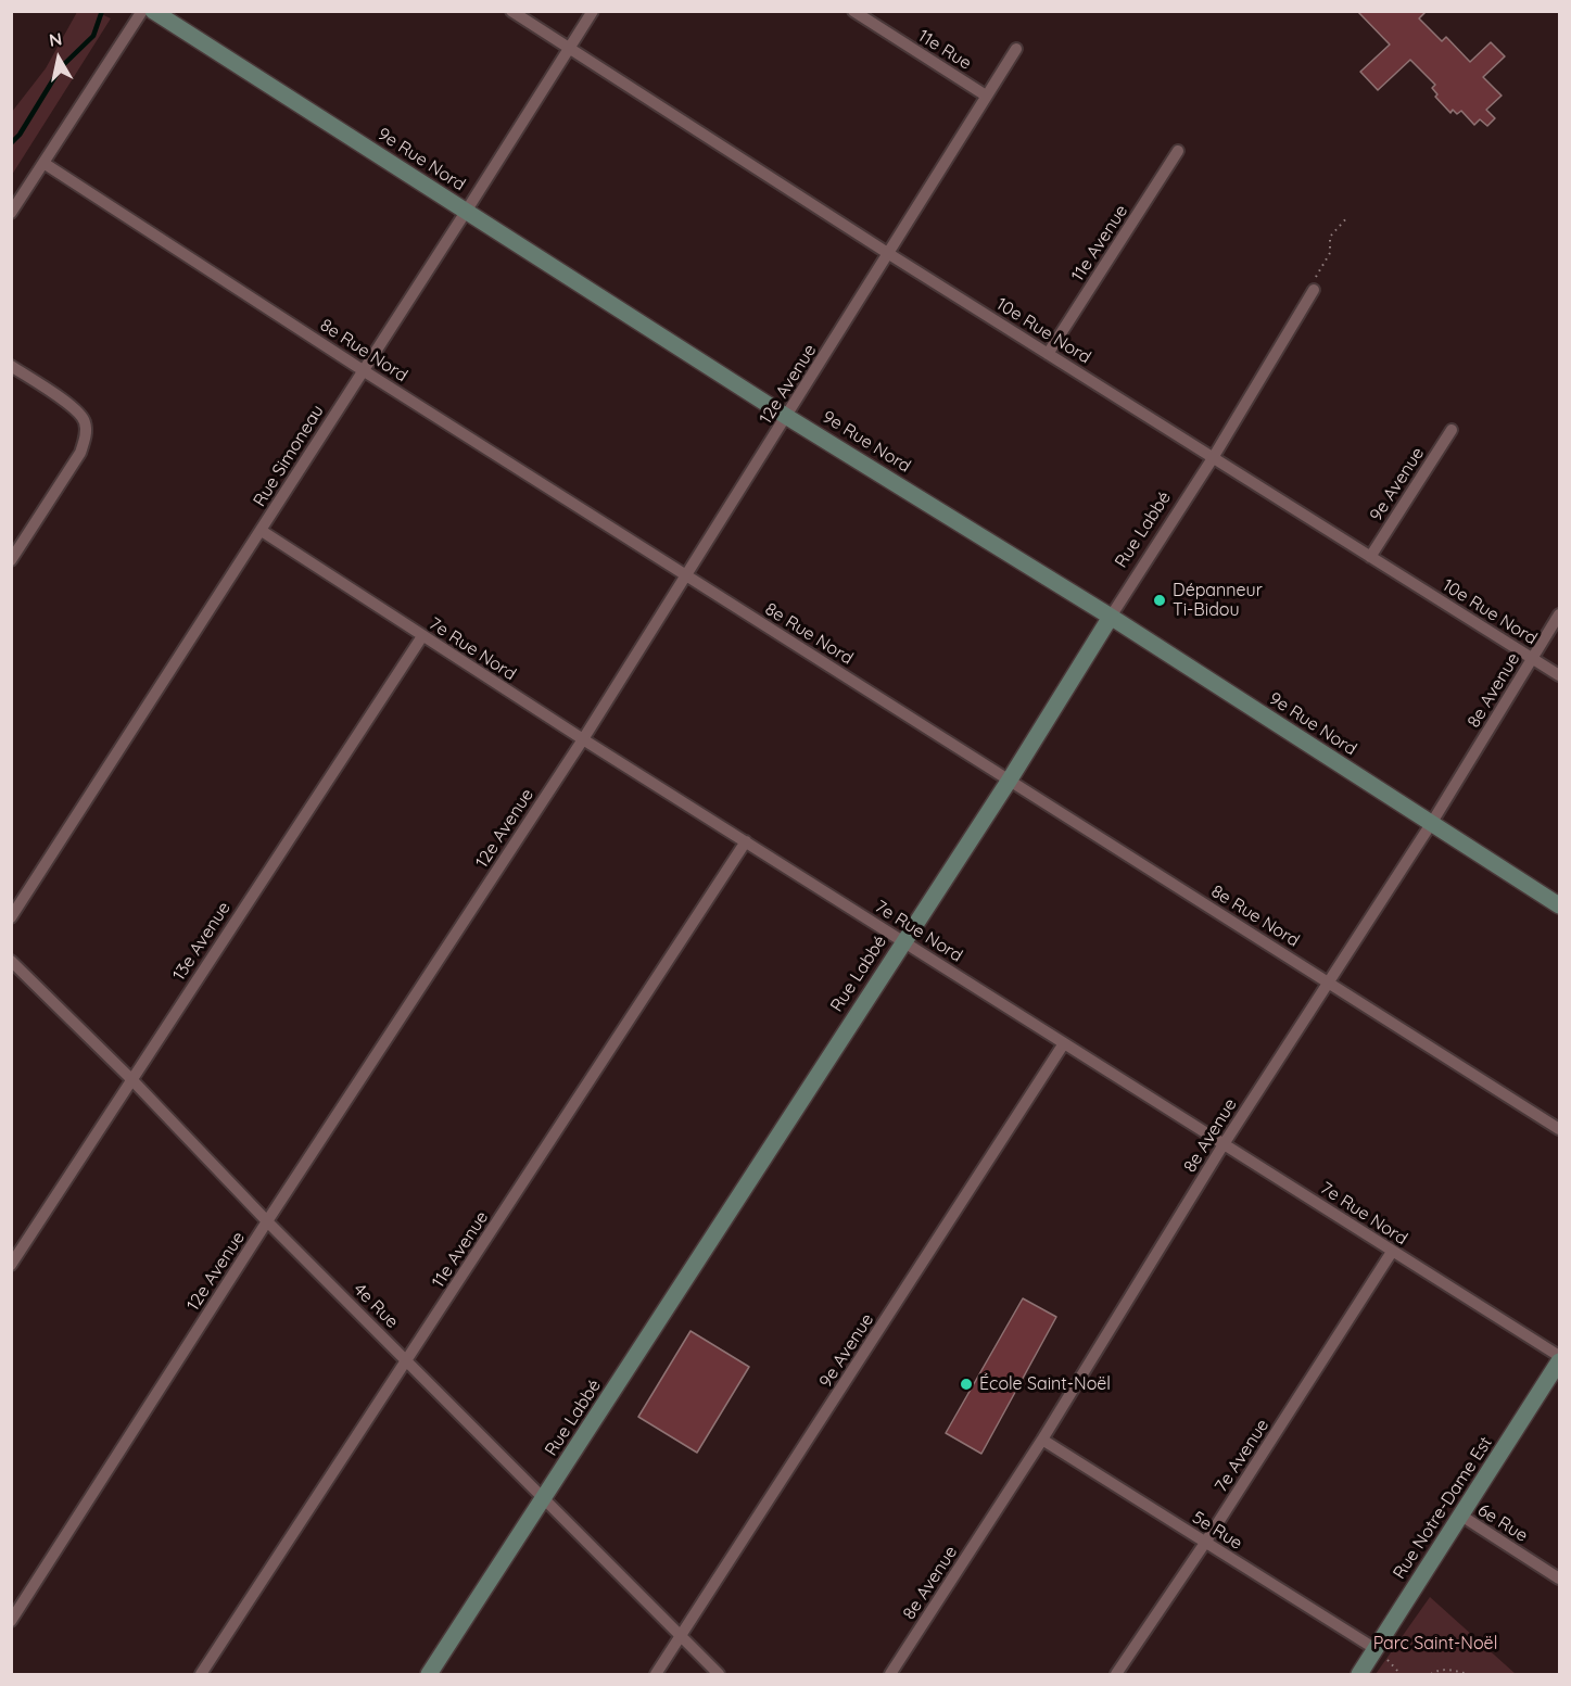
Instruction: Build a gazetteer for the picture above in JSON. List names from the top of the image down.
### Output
{
  "streets": {
    "street": [
      "11e Rue",
      "9e Rue Nord",
      "11e Avenue",
      "10e Rue Nord",
      "8e Rue Nord",
      "12e Avenue",
      "Rue Simoneau",
      "9e Avenue",
      "Rue Labbé",
      "7e Rue Nord",
      "8e Avenue",
      "13e Avenue",
      "4e Rue",
      "7e Avenue",
      "Rue Notre-Dame Est",
      "6e Rue",
      "5e Rue"
    ]
  },
  "crossings": [
    ["11e Rue", "12e Avenue"],
    ["9e Rue Nord", "12e Avenue"],
    ["9e Rue Nord", "Rue Simoneau"],
    ["9e Rue Nord", "Rue Labbé"],
    ["9e Rue Nord", "8e Avenue"],
    ["11e Avenue", "10e Rue Nord"],
    ["11e Avenue", "7e Rue Nord"],
    ["11e Avenue", "4e Rue"],
    ["10e Rue Nord", "12e Avenue"],
    ["10e Rue Nord", "Rue Simoneau"],
    ["10e Rue Nord", "9e Avenue"],
    ["10e Rue Nord", "Rue Labbé"],
    ["10e Rue Nord", "8e Avenue"],
    ["8e Rue Nord", "12e Avenue"],
    ["8e Rue Nord", "Rue Simoneau"],
    ["8e Rue Nord", "Rue Labbé"],
    ["8e Rue Nord", "8e Avenue"],
    ["12e Avenue", "7e Rue Nord"],
    ["12e Avenue", "4e Rue"],
    ["Rue Simoneau", "7e Rue Nord"],
    ["9e Avenue", "7e Rue Nord"],
    ["9e Avenue", "4e Rue"],
    ["Rue Labbé", "7e Rue Nord"],
    ["Rue Labbé", "4e Rue"],
    ["7e Rue Nord", "8e Avenue"],
    ["7e Rue Nord", "13e Avenue"],
    ["7e Rue Nord", "7e Avenue"],
    ["8e Avenue", "5e Rue"],
    ["13e Avenue", "4e Rue"],
    ["7e Avenue", "5e Rue"],
    ["Rue Notre-Dame Est", "6e Rue"],
    ["Rue Notre-Dame Est", "5e Rue"]
  ],
  "parks": ["Parc Saint-Noël"],
  "places": ["Dépanneur Ti-Bidou", "École Saint-Noël"],
  "north": "top"
}
